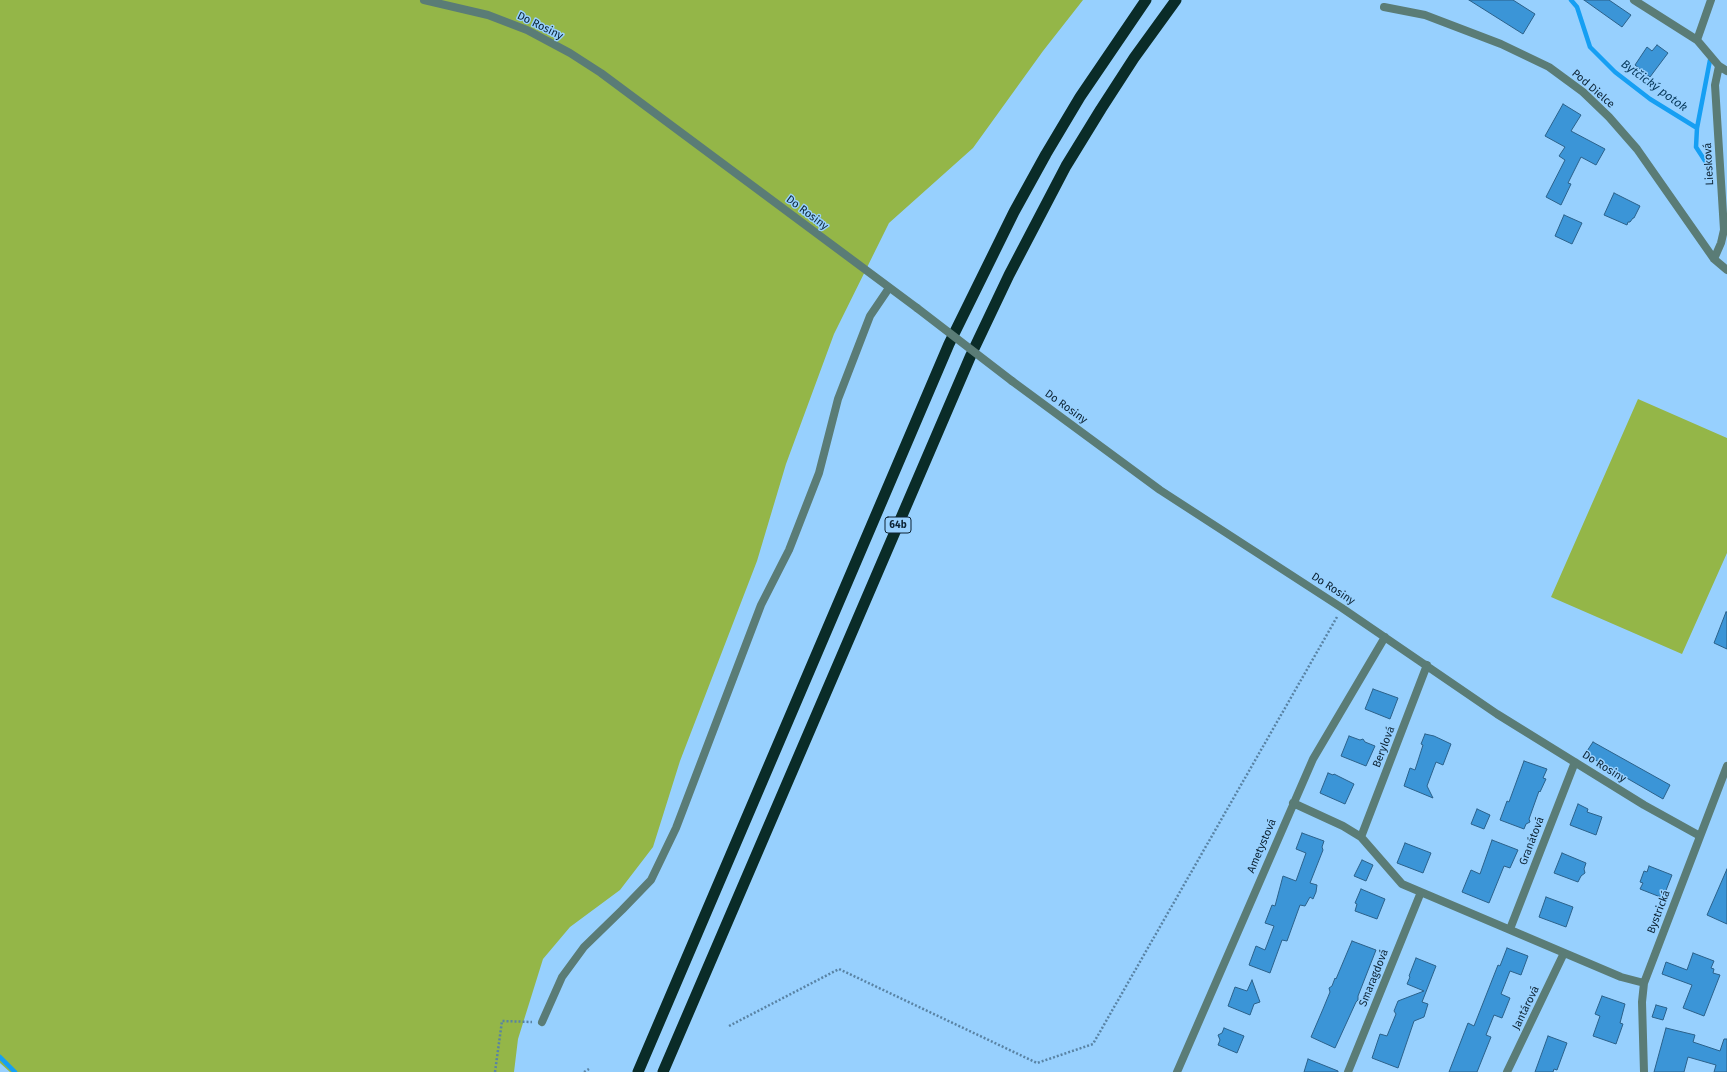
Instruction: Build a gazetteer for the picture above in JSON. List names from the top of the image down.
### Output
{
  "streets": {
    "highway": ["64b"],
    "street": [
      "Do Rosiny",
      "Pod Dielce",
      "Liesková",
      "Berylová",
      "Granátová",
      "Ametystová",
      "Bystrická",
      "Smaragdová",
      "Jantárová"
    ]
  },
  "crossings": [
    ["Do Rosiny", "Berylová"],
    ["Do Rosiny", "Granátová"],
    ["Do Rosiny", "Ametystová"],
    ["Do Rosiny", "Bystrická"],
    ["Pod Dielce", "Liesková"]
  ],
  "water": ["Bytčický potok"]
}
